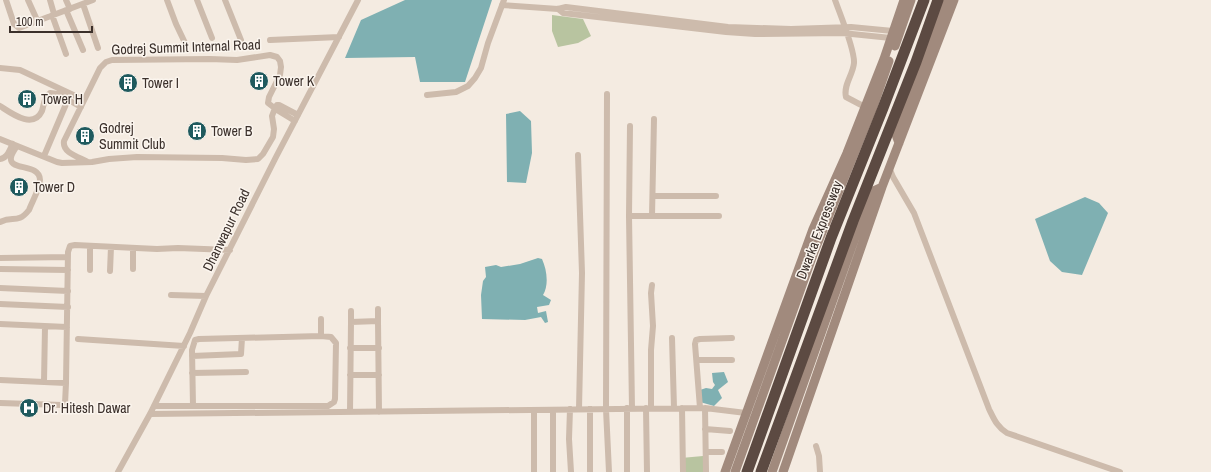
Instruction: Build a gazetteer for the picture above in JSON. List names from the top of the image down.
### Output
{
  "streets": {
    "highway": ["Dwarka Expressway"],
    "street": ["Godrej Summit Internal Road", "Dhanwapur Road"]
  },
  "places": {
    "building": [
      "Tower K",
      "Tower I",
      "Tower H",
      "Tower B",
      "Godrej Summit Club",
      "Tower D"
    ],
    "hospital": ["Dr. Hitesh Dawar"]
  },
  "scale_bar": "100 m"
}
